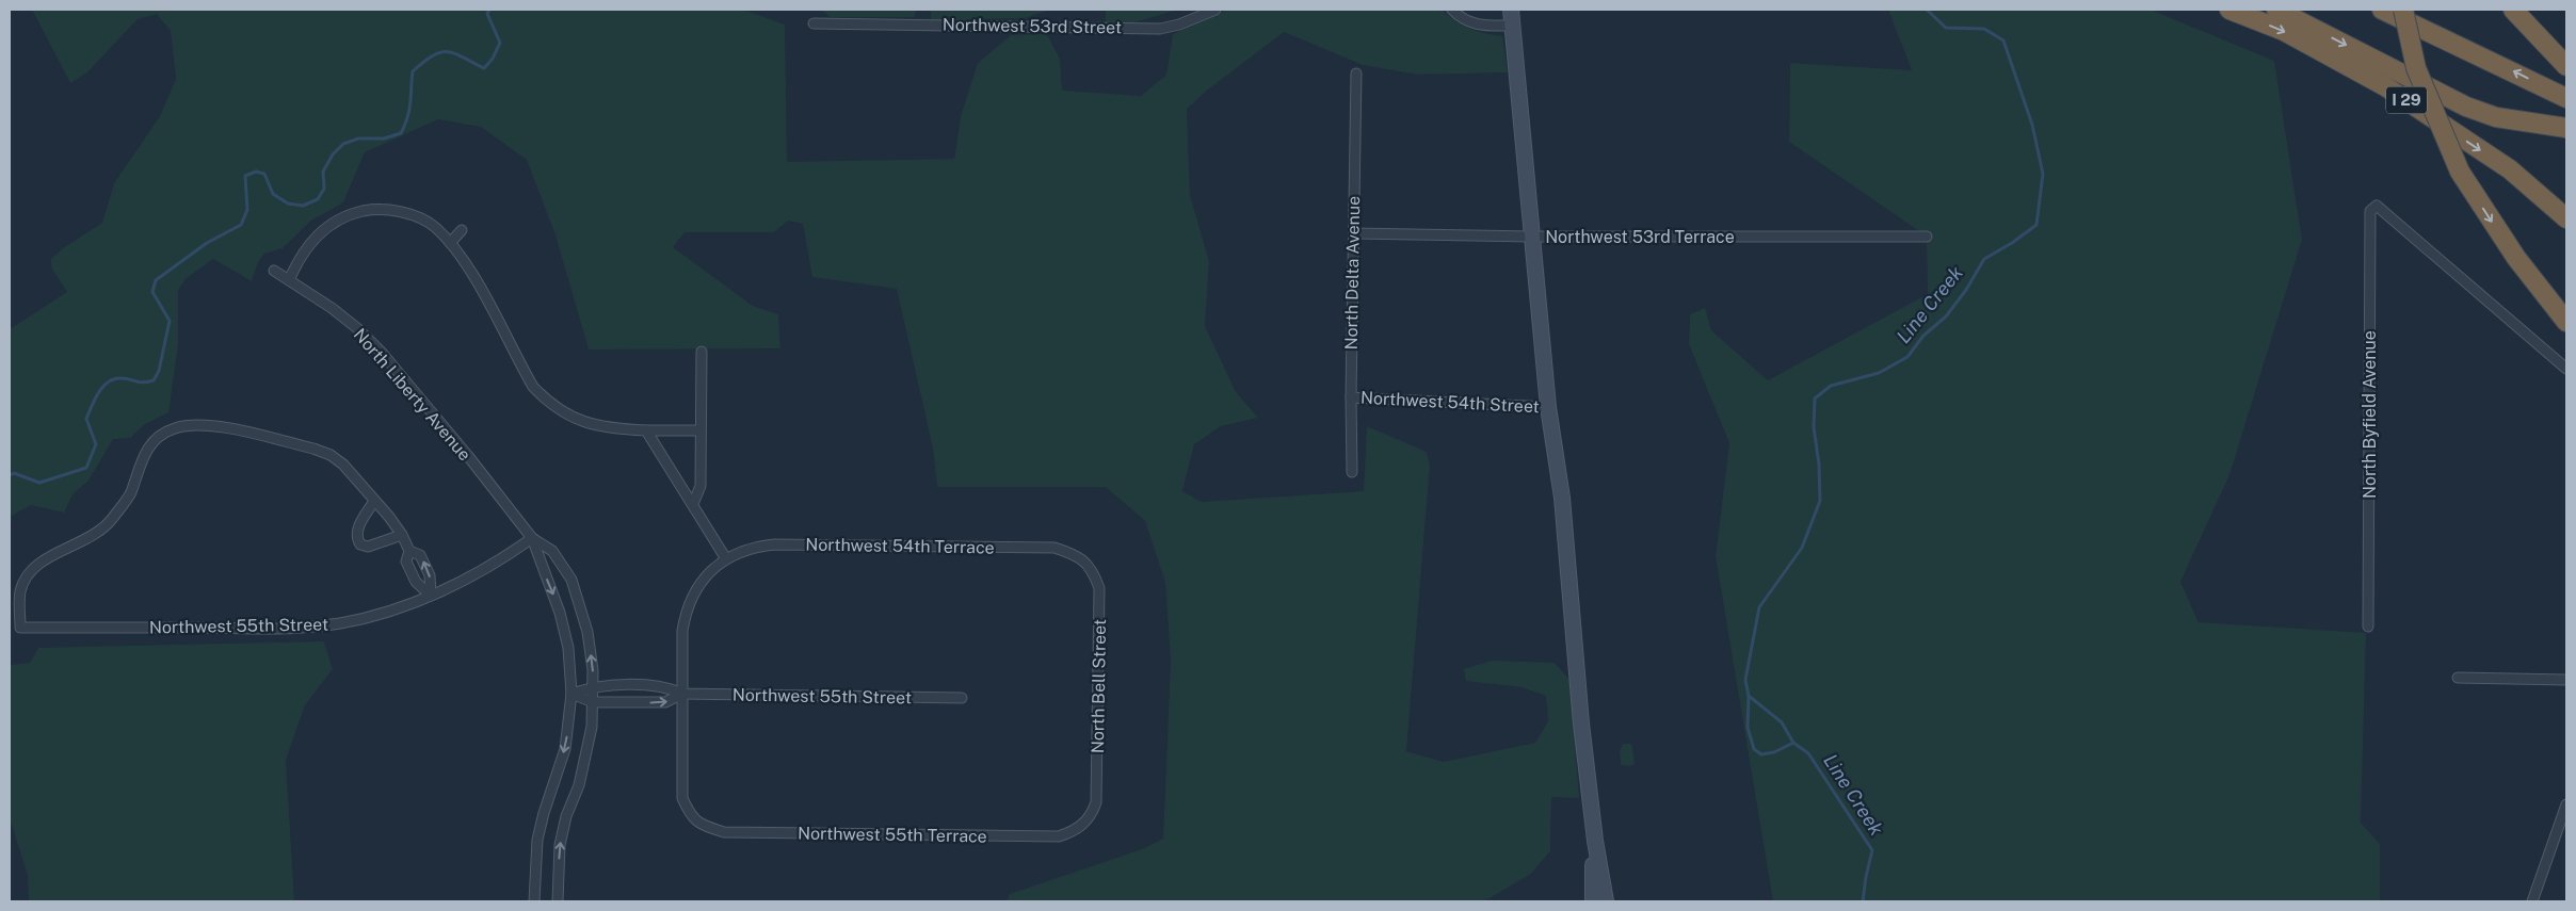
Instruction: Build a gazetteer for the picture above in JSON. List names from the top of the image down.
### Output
{
  "streets": {
    "highway": ["I 29"],
    "street": [
      "Northwest 53rd Street",
      "Northwest 53rd Terrace",
      "North Delta Avenue",
      "North Liberty Avenue",
      "Northwest 54th Street",
      "North Byfield Avenue",
      "Northwest 54th Terrace",
      "Northwest 55th Street",
      "North Bell Street",
      "Northwest 55th Terrace"
    ]
  },
  "crossings": [
    ["Northwest 53rd Terrace", "North Delta Avenue"],
    ["North Delta Avenue", "Northwest 54th Street"],
    ["North Liberty Avenue", "Northwest 55th Street"],
    ["Northwest 54th Terrace", "North Bell Street"],
    ["Northwest 55th Street", "Northwest 55th Terrace"],
    ["North Bell Street", "Northwest 55th Terrace"]
  ],
  "water": ["Line Creek"]
}
